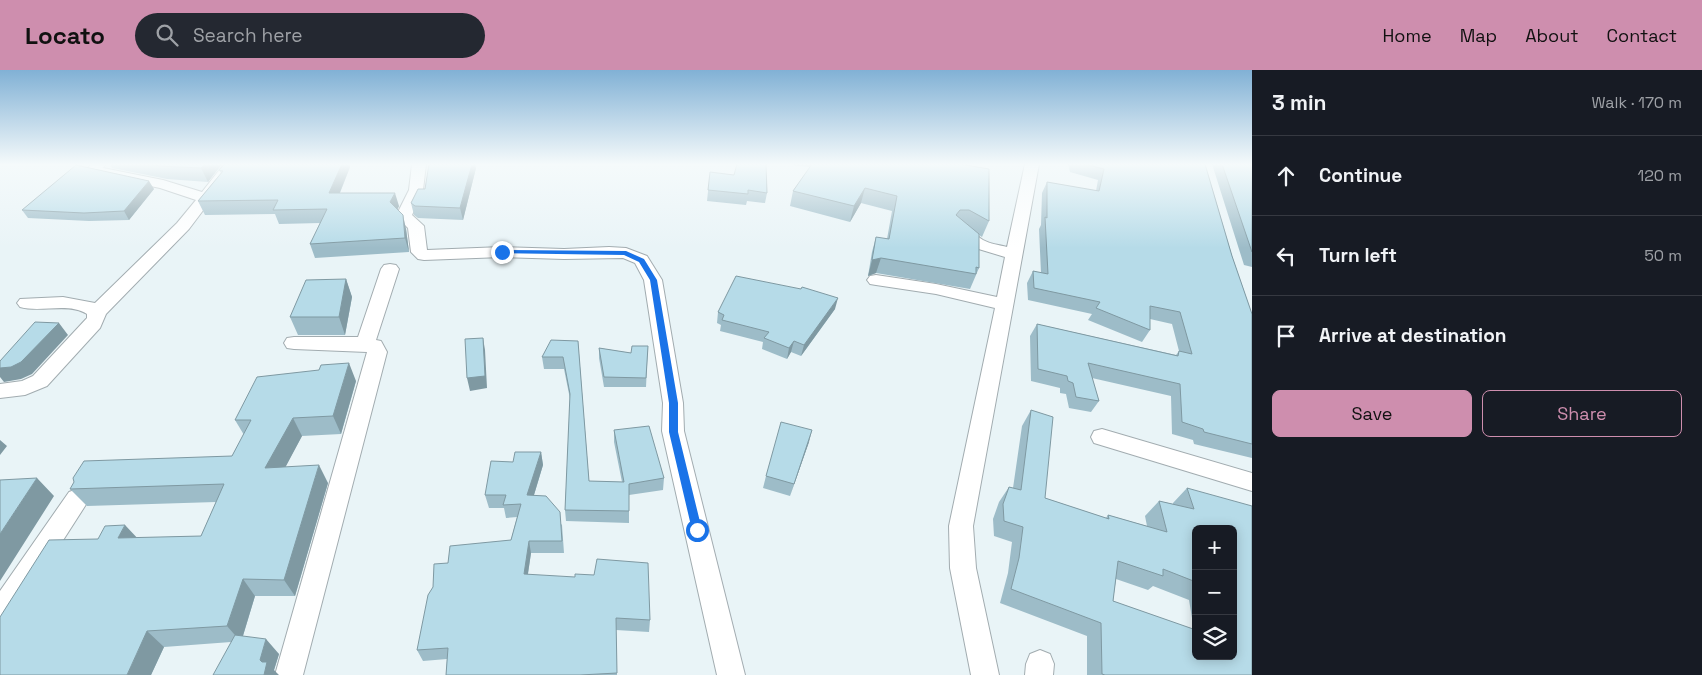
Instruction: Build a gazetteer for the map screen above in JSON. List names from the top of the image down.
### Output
{
  "page": {
    "header": "Locato",
    "search": "Search here",
    "nav": [
      "Home",
      "Map",
      "About",
      "Contact"
    ],
    "heading": ["3 min", "Walk · 170 m"],
    "list": [
      ["Continue", "120 m"],
      ["Turn left", "50 m"],
      "Arrive at destination"
    ],
    "buttons": ["Save", "Share"],
    "map_buttons": ["+", "−"]
  }
}
